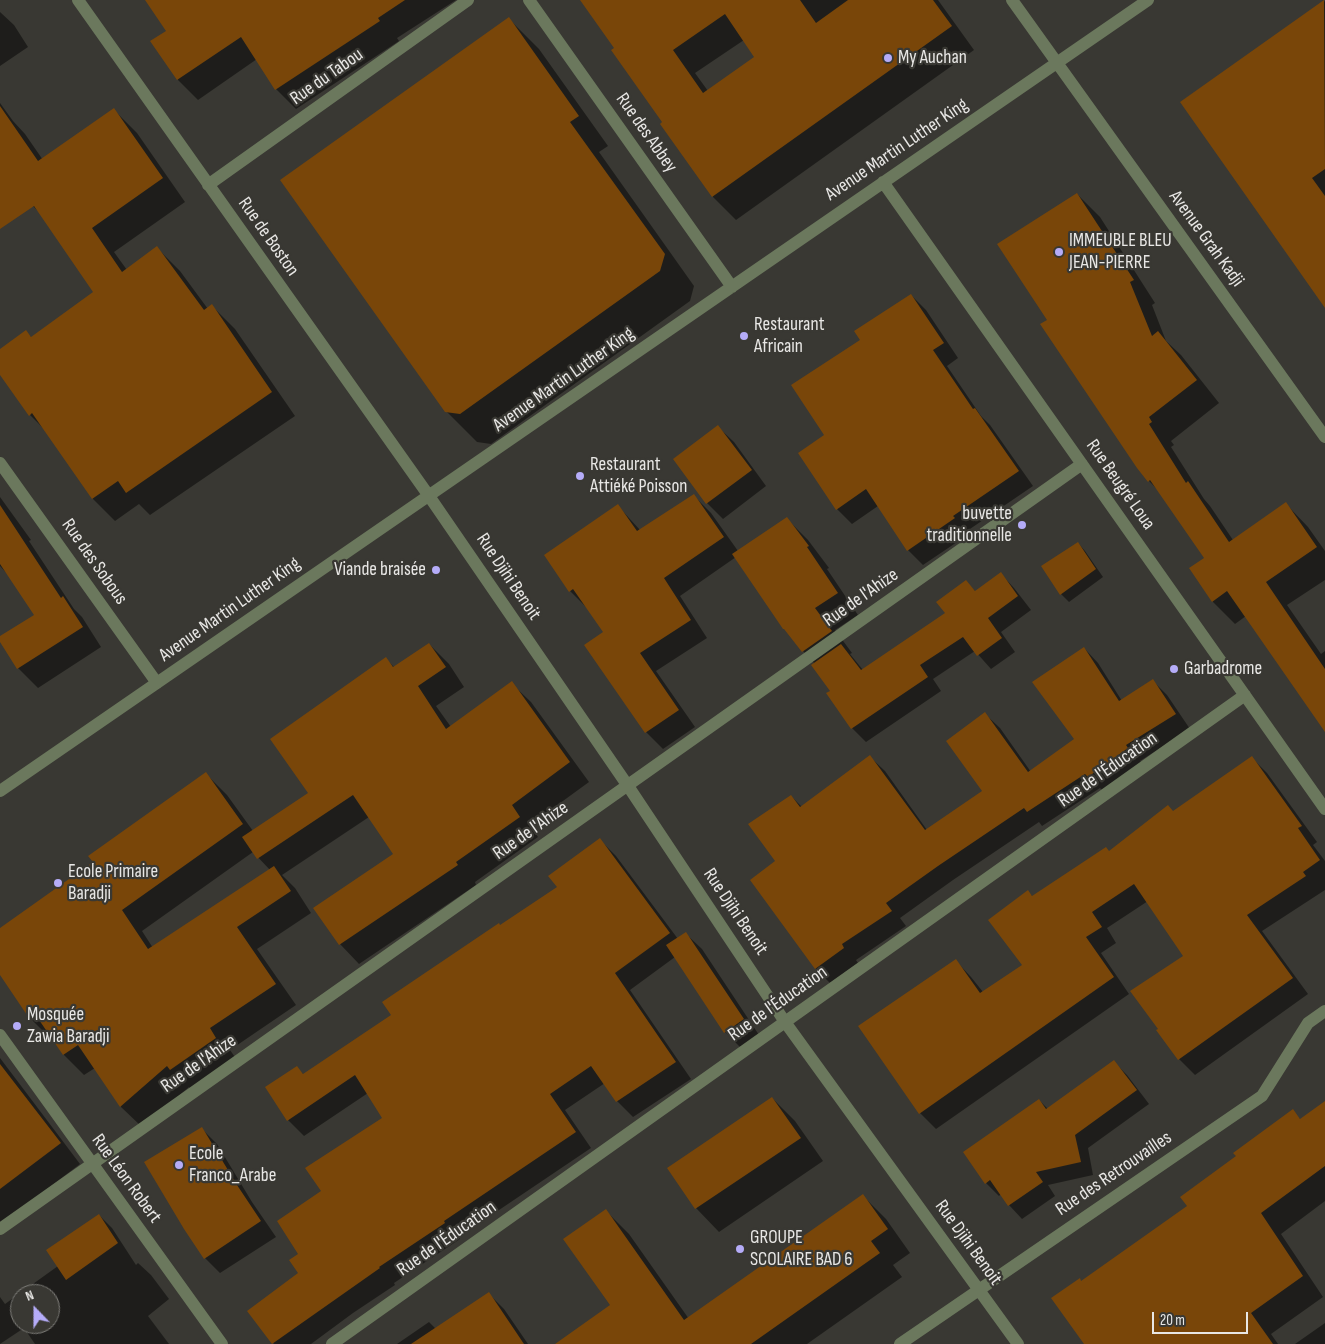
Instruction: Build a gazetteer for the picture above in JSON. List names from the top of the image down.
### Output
{
  "streets": {
    "street": [
      "Rue du Tabou",
      "Rue des Abbey",
      "Avenue Martin Luther King",
      "Rue de Boston",
      "Avenue Grah Kadji",
      "Rue Beugré Loua",
      "Rue des Sobous",
      "Rue Djihi Benoit",
      "Rue de l'Ahize",
      "Rue de l'Éducation",
      "Rue des Retrouvailles",
      "Rue Léon Robert"
    ]
  },
  "crossings": [
    ["Rue du Tabou", "Rue de Boston"],
    ["Rue des Abbey", "Avenue Martin Luther King"],
    ["Avenue Martin Luther King", "Rue de Boston"],
    ["Avenue Martin Luther King", "Avenue Grah Kadji"],
    ["Avenue Martin Luther King", "Rue Beugré Loua"],
    ["Avenue Martin Luther King", "Rue des Sobous"],
    ["Avenue Martin Luther King", "Rue Djihi Benoit"],
    ["Rue de Boston", "Rue Djihi Benoit"],
    ["Rue Beugré Loua", "Rue de l'Ahize"],
    ["Rue Beugré Loua", "Rue de l'Éducation"],
    ["Rue Djihi Benoit", "Rue de l'Ahize"],
    ["Rue Djihi Benoit", "Rue de l'Éducation"],
    ["Rue Djihi Benoit", "Rue des Retrouvailles"],
    ["Rue de l'Ahize", "Rue Léon Robert"]
  ],
  "places": [
    "My Auchan",
    "IMMEUBLE BLEU JEAN-PIERRE",
    "Restaurant Africain",
    "Restaurant Attiéké Poisson",
    "buvette traditionnelle",
    "Viande braisée",
    "Garbadrome",
    "Ecole Primaire Baradji",
    "Mosquée Zawia Baradji",
    "Ecole Franco_Arabe",
    "GROUPE SCOLAIRE BAD 6"
  ],
  "scale_bar": "20 m",
  "north": "top"
}
